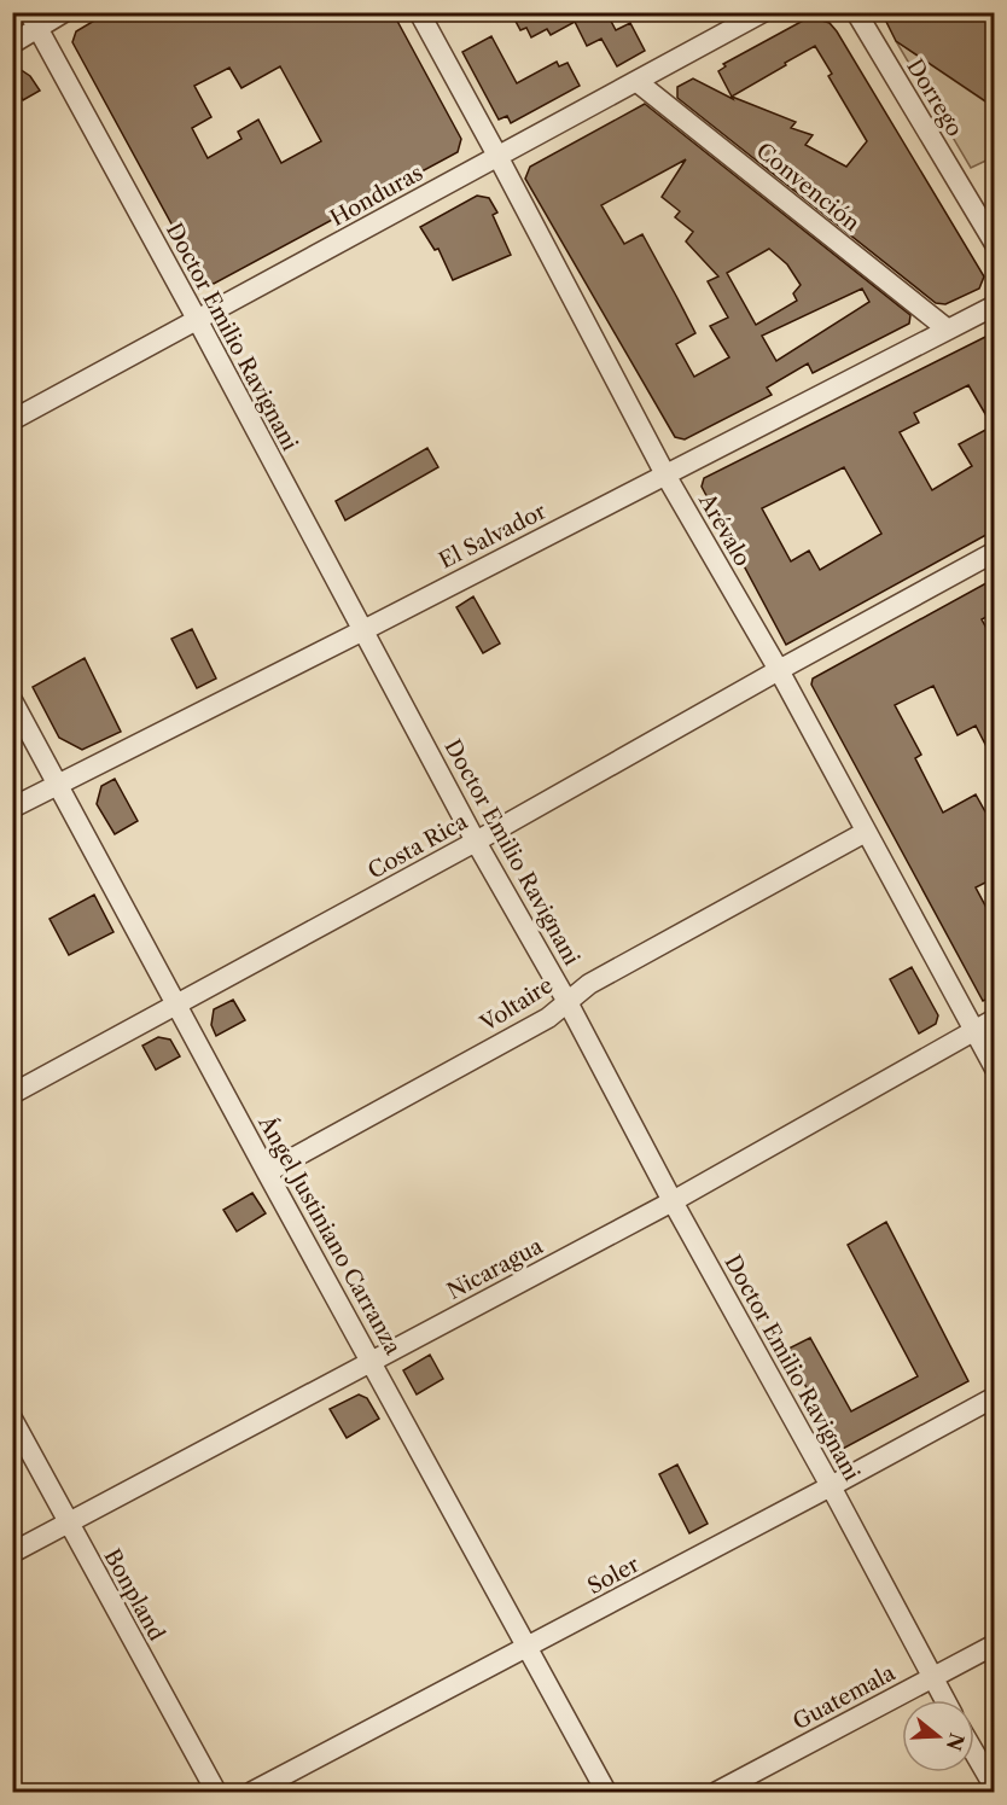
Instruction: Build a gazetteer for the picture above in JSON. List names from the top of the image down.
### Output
{
  "streets": {
    "street": [
      "Dorrego",
      "Convención",
      "Honduras",
      "Doctor Emilio Ravignani",
      "Arévalo",
      "El Salvador",
      "Costa Rica",
      "Voltaire",
      "Ángel Justiniano Carranza",
      "Nicaragua",
      "Soler",
      "Bonpland",
      "Guatemala"
    ]
  },
  "crossings": [
    ["Convención", "Honduras"],
    ["Convención", "El Salvador"],
    ["Honduras", "Doctor Emilio Ravignani"],
    ["Honduras", "Arévalo"],
    ["Doctor Emilio Ravignani", "El Salvador"],
    ["Doctor Emilio Ravignani", "Costa Rica"],
    ["Doctor Emilio Ravignani", "Voltaire"],
    ["Doctor Emilio Ravignani", "Nicaragua"],
    ["Doctor Emilio Ravignani", "Soler"],
    ["Doctor Emilio Ravignani", "Guatemala"],
    ["Arévalo", "El Salvador"],
    ["Arévalo", "Costa Rica"],
    ["Arévalo", "Voltaire"],
    ["Arévalo", "Nicaragua"],
    ["El Salvador", "Ángel Justiniano Carranza"],
    ["Costa Rica", "Ángel Justiniano Carranza"],
    ["Voltaire", "Ángel Justiniano Carranza"],
    ["Ángel Justiniano Carranza", "Nicaragua"],
    ["Ángel Justiniano Carranza", "Soler"],
    ["Nicaragua", "Bonpland"]
  ],
  "north": "right"
}
